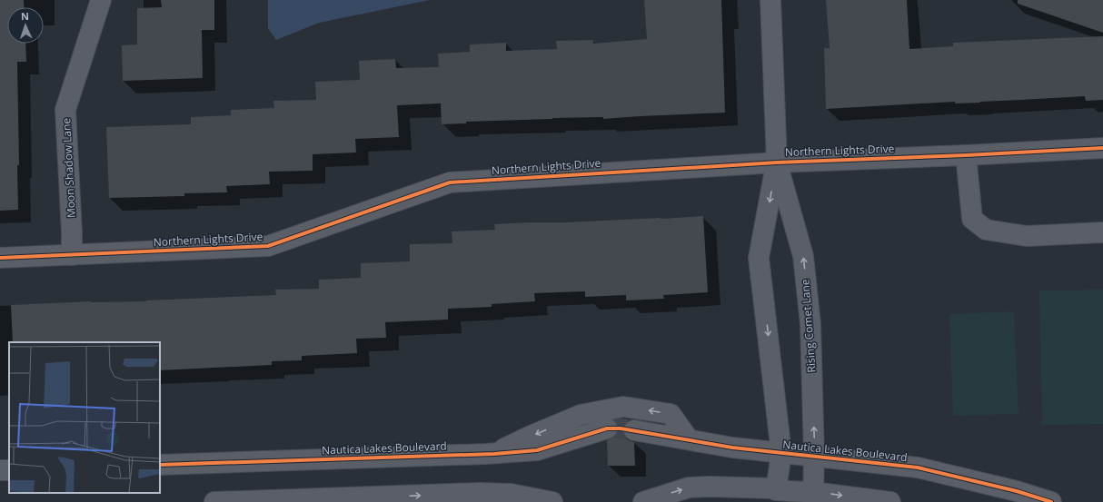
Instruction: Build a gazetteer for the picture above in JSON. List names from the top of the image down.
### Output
{
  "streets": {
    "street": [
      "Northern Lights Drive",
      "Moon Shadow Lane",
      "Rising Comet Lane",
      "Nautica Lakes Boulevard"
    ]
  },
  "crossings": [
    ["Northern Lights Drive", "Moon Shadow Lane"],
    ["Northern Lights Drive", "Rising Comet Lane"],
    ["Rising Comet Lane", "Nautica Lakes Boulevard"]
  ],
  "north": "top"
}
